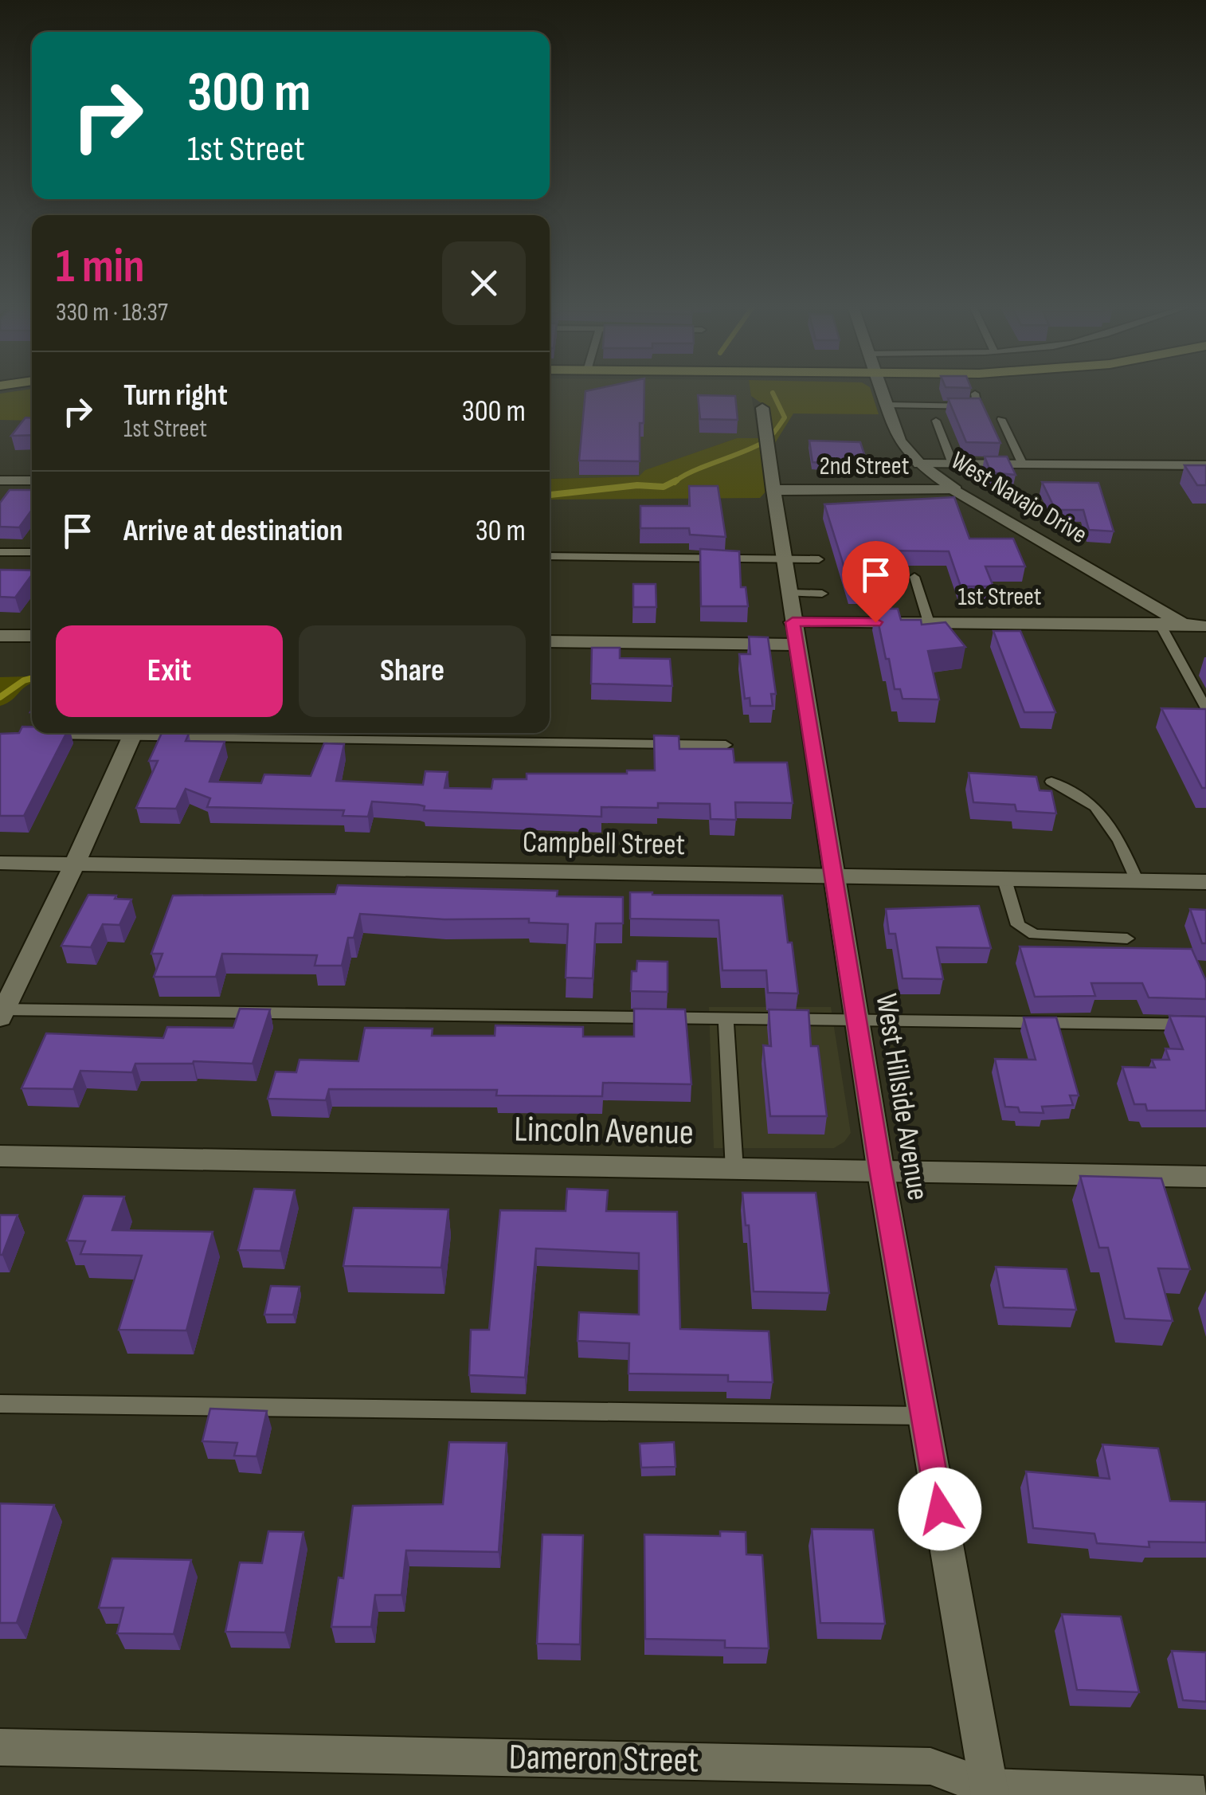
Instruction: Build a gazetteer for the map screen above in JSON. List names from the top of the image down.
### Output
{
  "streets": {
    "street": [
      "2nd Street",
      "West Navajo Drive",
      "1st Street",
      "Campbell Street",
      "West Hillside Avenue",
      "Lincoln Avenue",
      "Dameron Street"
    ]
  },
  "crossings": [
    ["2nd Street", "West Navajo Drive"],
    ["2nd Street", "West Hillside Avenue"],
    ["West Navajo Drive", "1st Street"],
    ["1st Street", "West Hillside Avenue"],
    ["Campbell Street", "West Hillside Avenue"],
    ["West Hillside Avenue", "Lincoln Avenue"],
    ["West Hillside Avenue", "Dameron Street"]
  ],
  "page": {
    "turn": ["300 m", "1st Street"],
    "heading": ["1 min", "330 m · 18:37"],
    "list": [
      {
        "name": "Turn right",
        "note": "1st Street",
        "value": "300 m"
      },
      {
        "name": "Arrive at destination",
        "value": "30 m"
      }
    ],
    "buttons": ["Exit", "Share"]
  }
}
